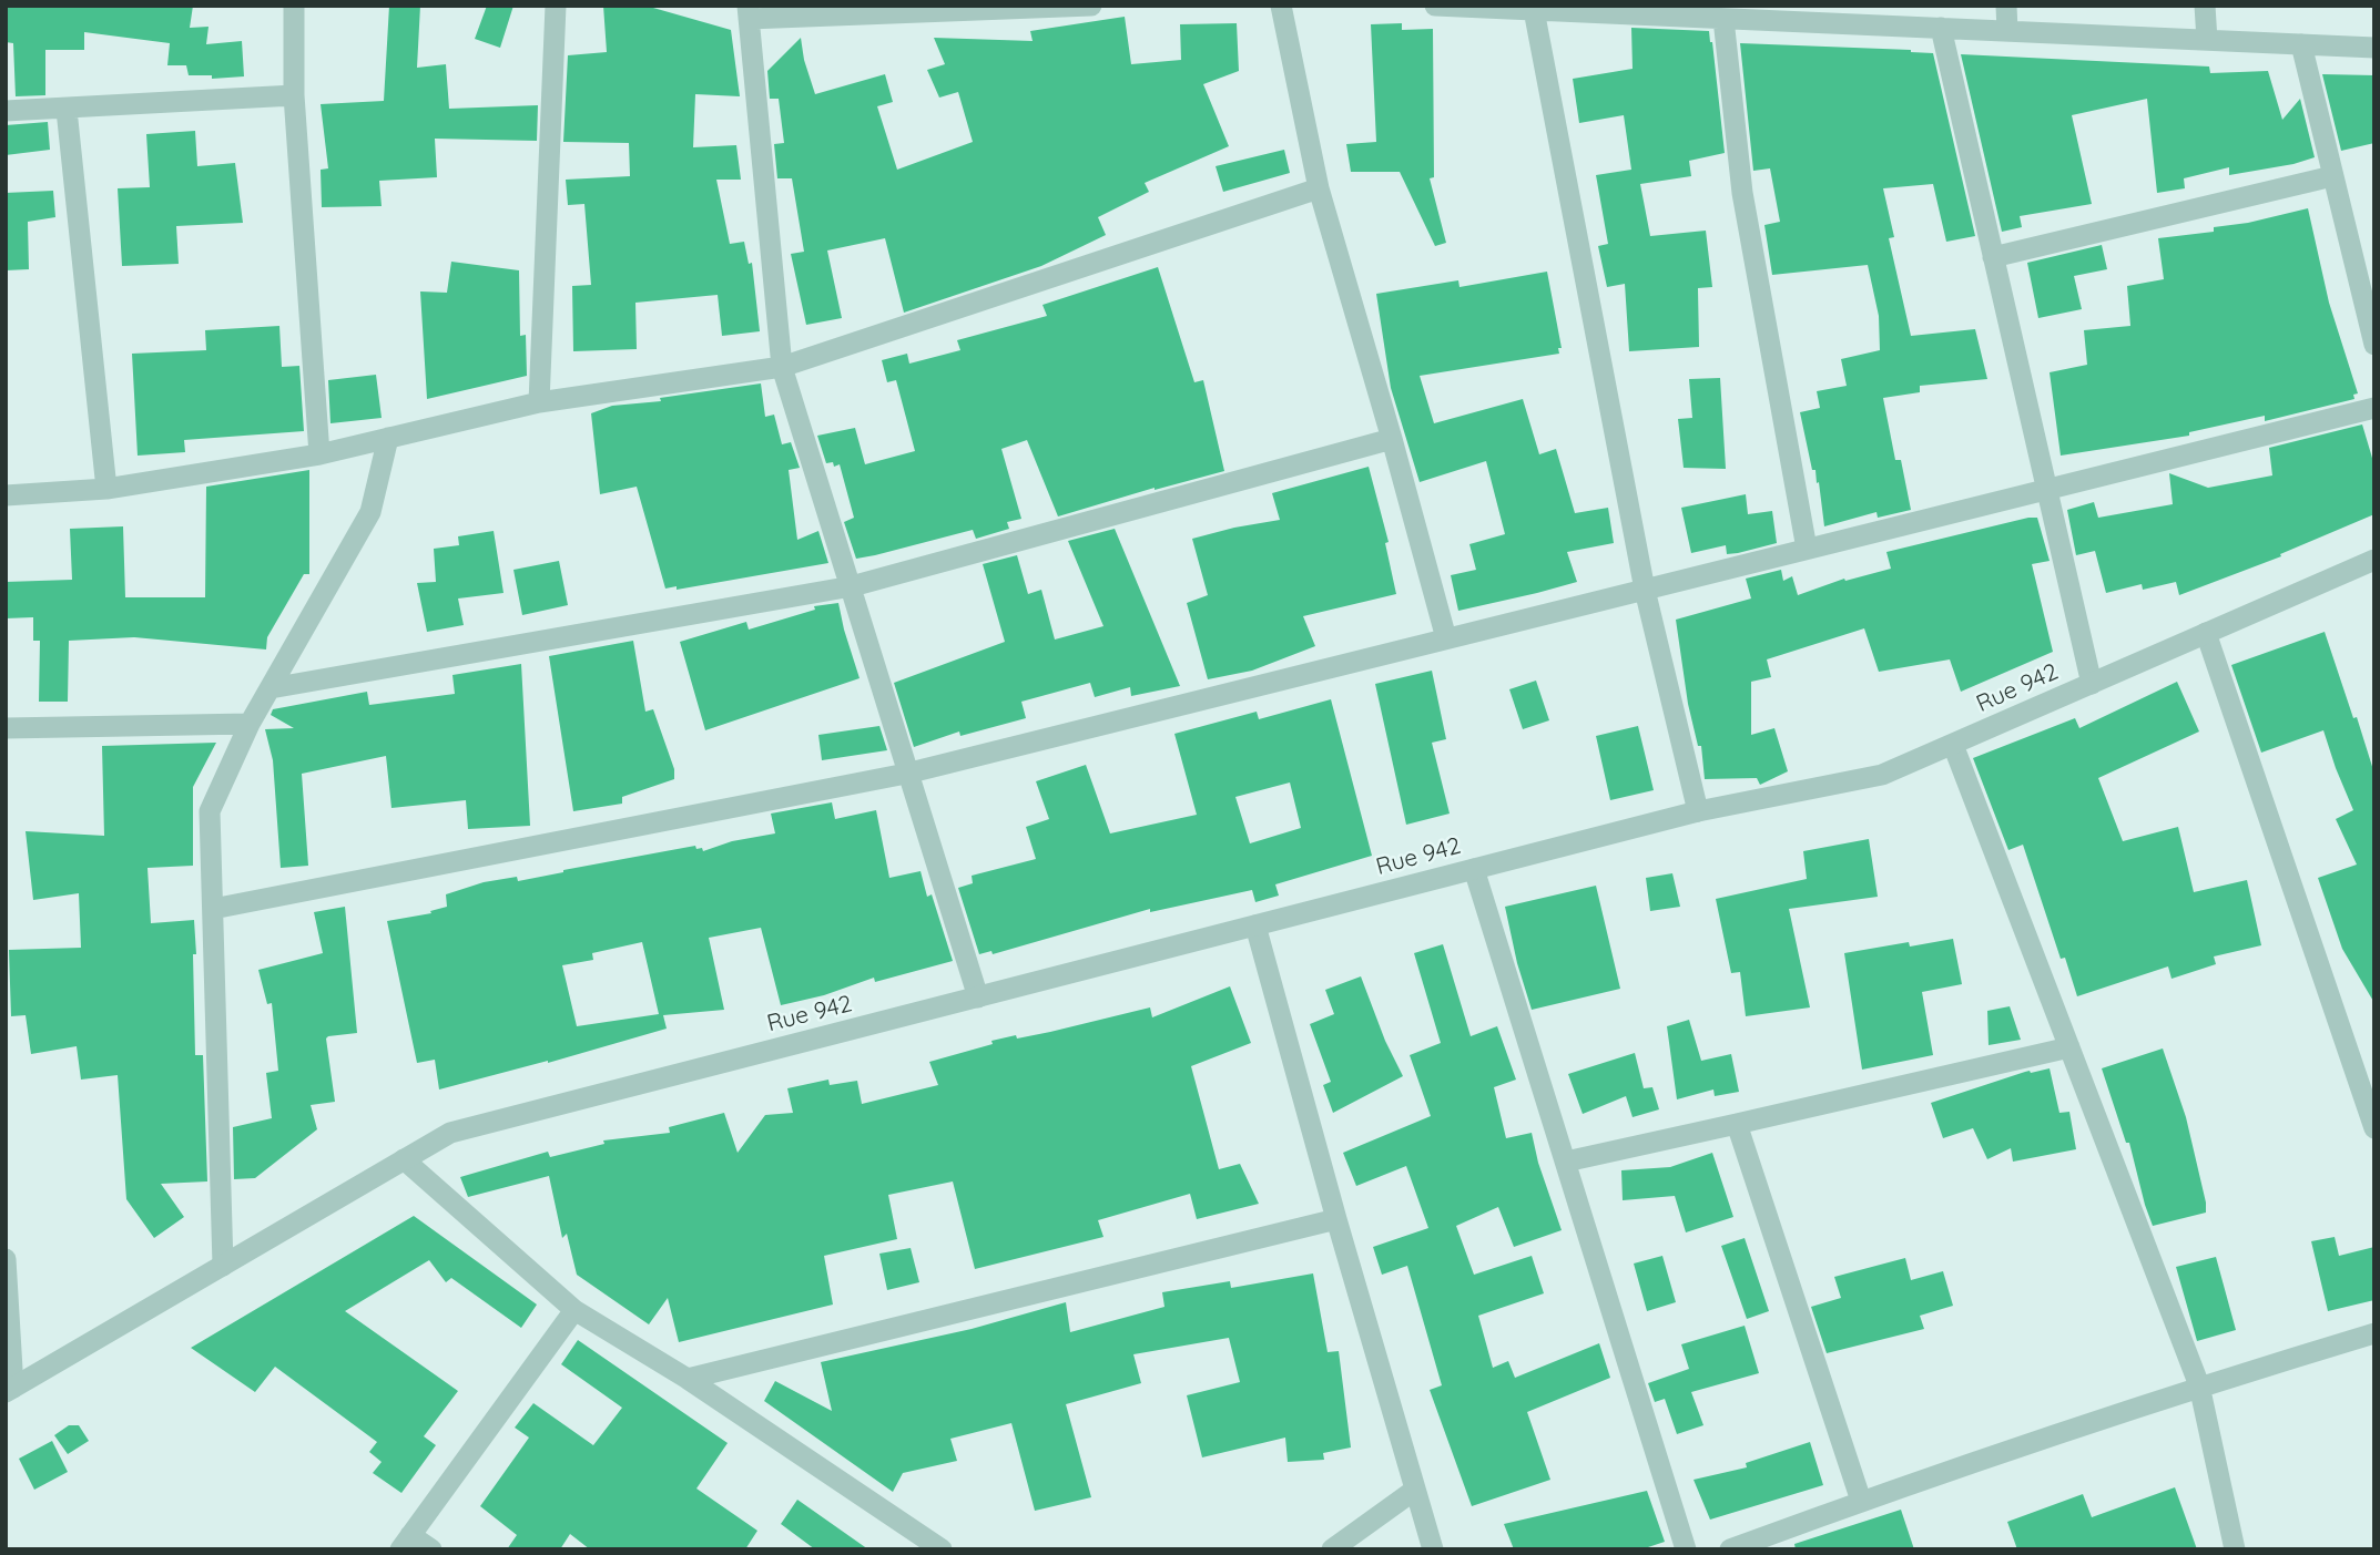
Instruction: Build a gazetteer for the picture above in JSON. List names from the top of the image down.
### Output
{
  "streets": {
    "street": ["Rue 942"]
  }
}
